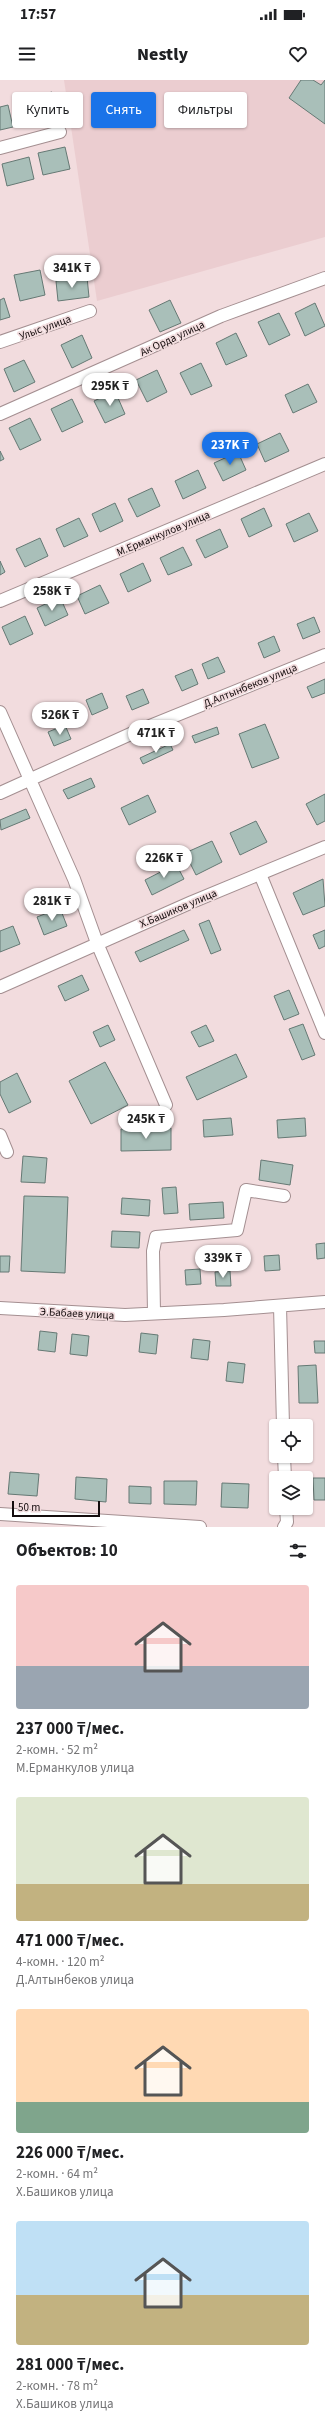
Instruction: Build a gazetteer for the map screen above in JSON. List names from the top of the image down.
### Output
{
  "streets": {
    "street": [
      "Улыс улица",
      "Ак Орда улица",
      "М.Ерманкулов улица",
      "Д.Алтынбеков улица",
      "Х.Башиков улица",
      "Э.Бабаев улица"
    ]
  },
  "scale_bar": "50 m",
  "page": {
    "status": "17:57",
    "header": "Nestly",
    "chip": ["Купить", "Снять", "Фильтры"],
    "price": [
      "341K ₸",
      "295K ₸",
      "237K ₸",
      "258K ₸",
      "526K ₸",
      "471K ₸",
      "226K ₸",
      "281K ₸",
      "245K ₸",
      "339K ₸"
    ],
    "scale": "50 m",
    "heading": "Объектов: 10",
    "list": [
      {
        "name": "237 000 ₸/мес.",
        "note": "2-комн. · 52 m² · М.Ерманкулов улица"
      },
      {
        "name": "471 000 ₸/мес.",
        "note": "4-комн. · 120 m² · Д.Алтынбеков улица"
      },
      {
        "name": "226 000 ₸/мес.",
        "note": "2-комн. · 64 m² · Х.Башиков улица"
      },
      {
        "name": "281 000 ₸/мес.",
        "note": "2-комн. · 78 m² · Х.Башиков улица"
      }
    ]
  }
}
